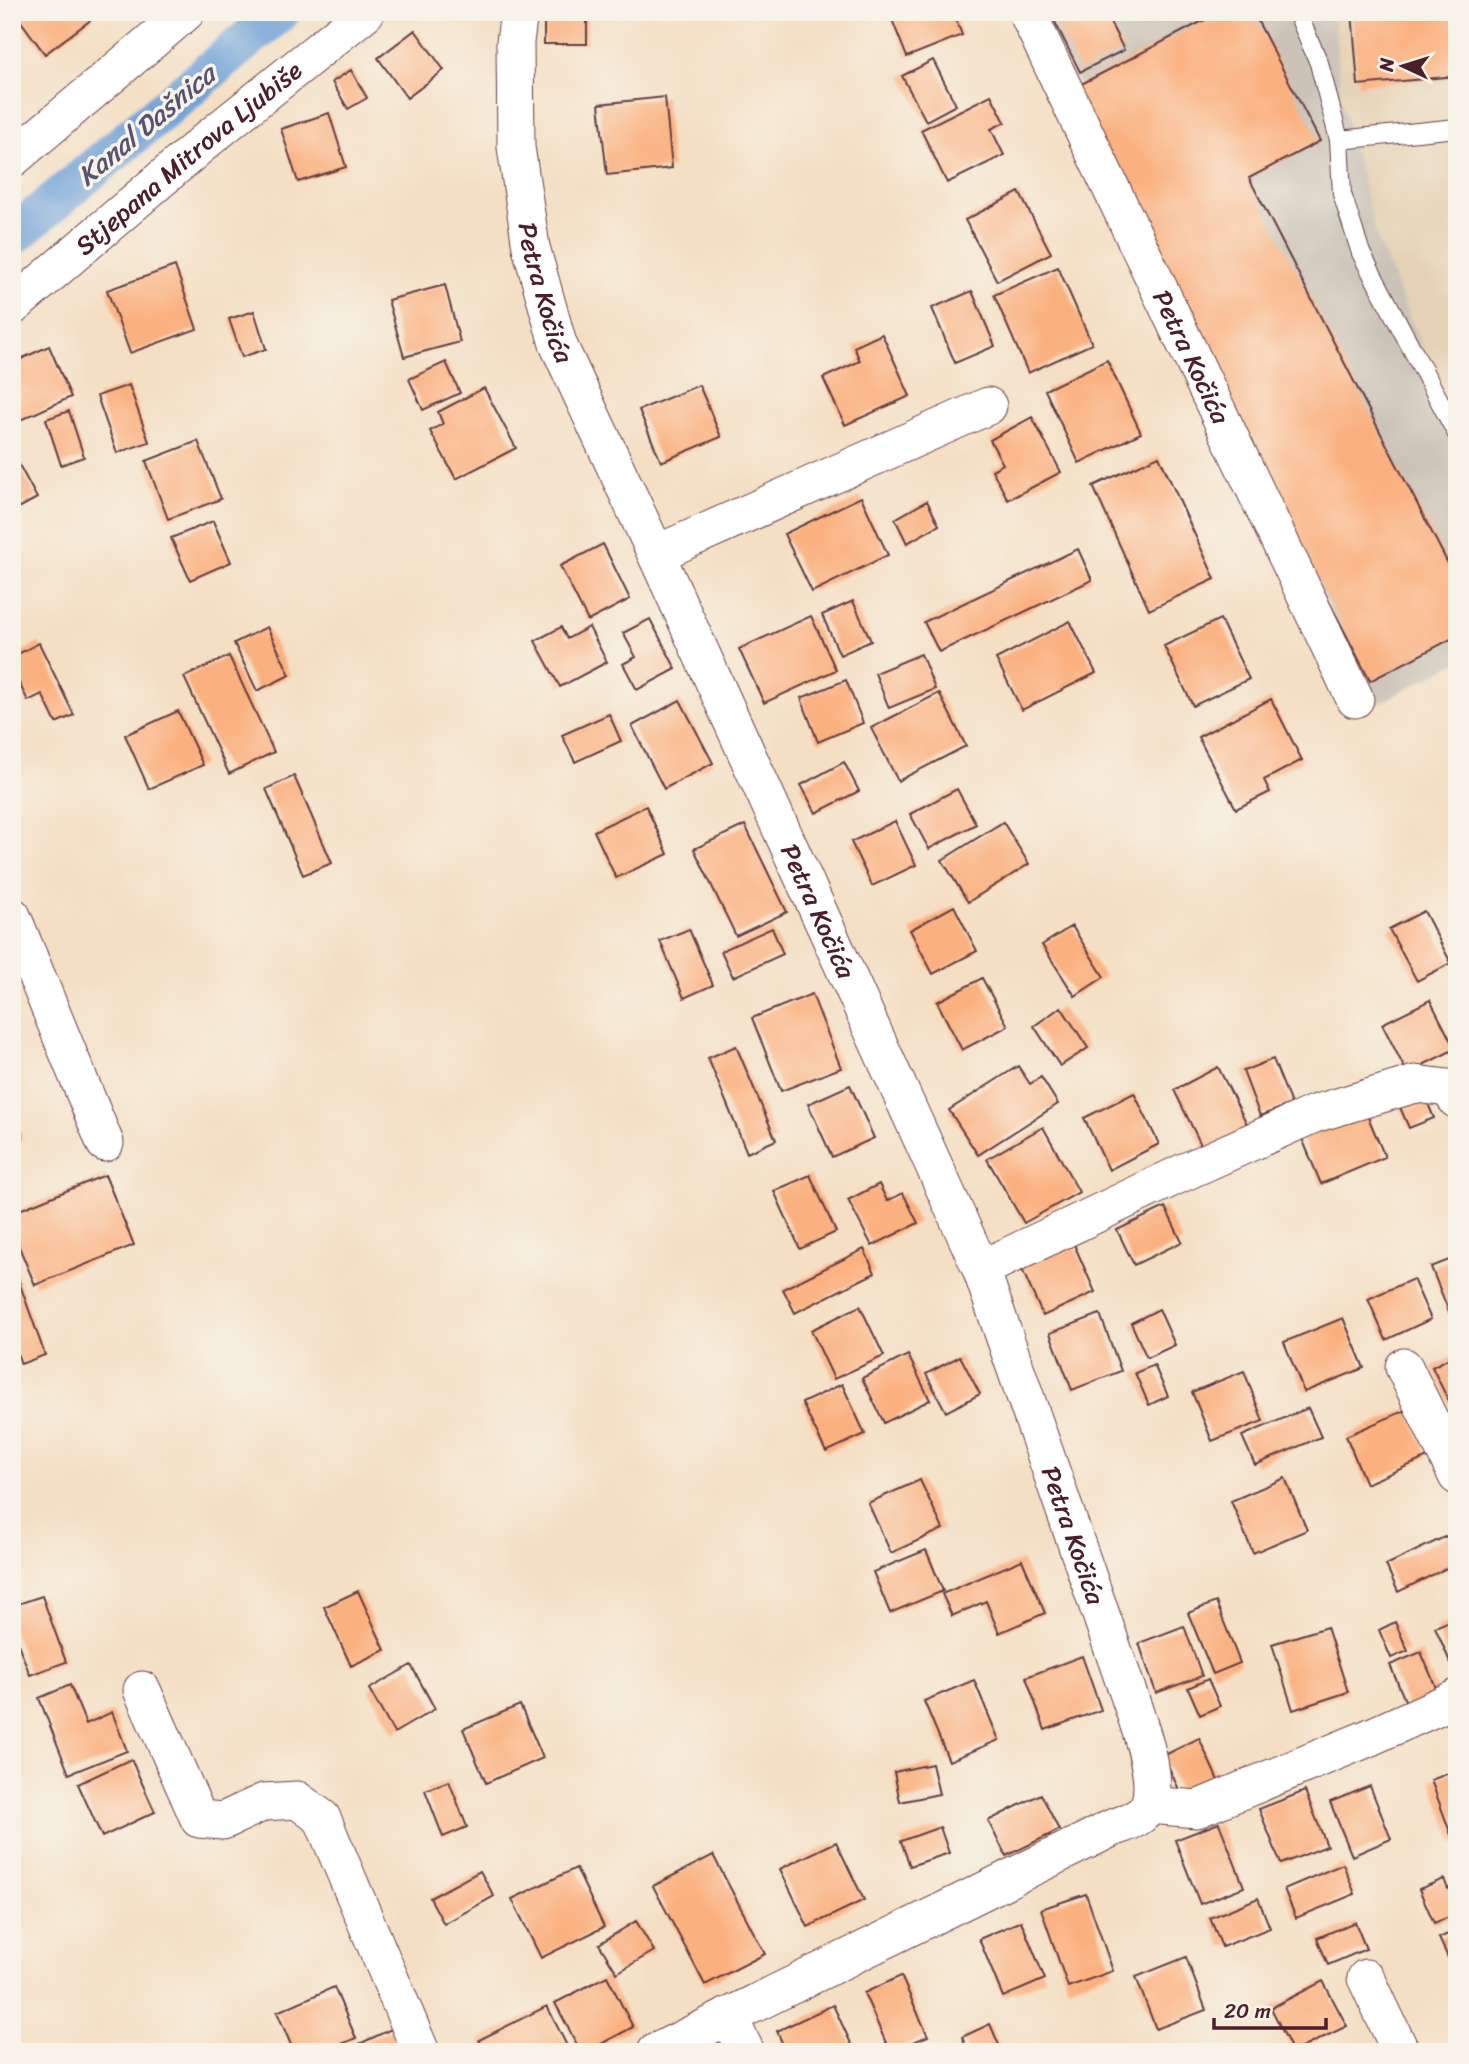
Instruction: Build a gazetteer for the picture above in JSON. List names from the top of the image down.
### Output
{
  "streets": {
    "street": ["Stjepana Mitrova Ljubiše", "Petra Kočića"]
  },
  "water": ["Kanal Dašnica"],
  "scale_bar": "20 m",
  "north": "left"
}
